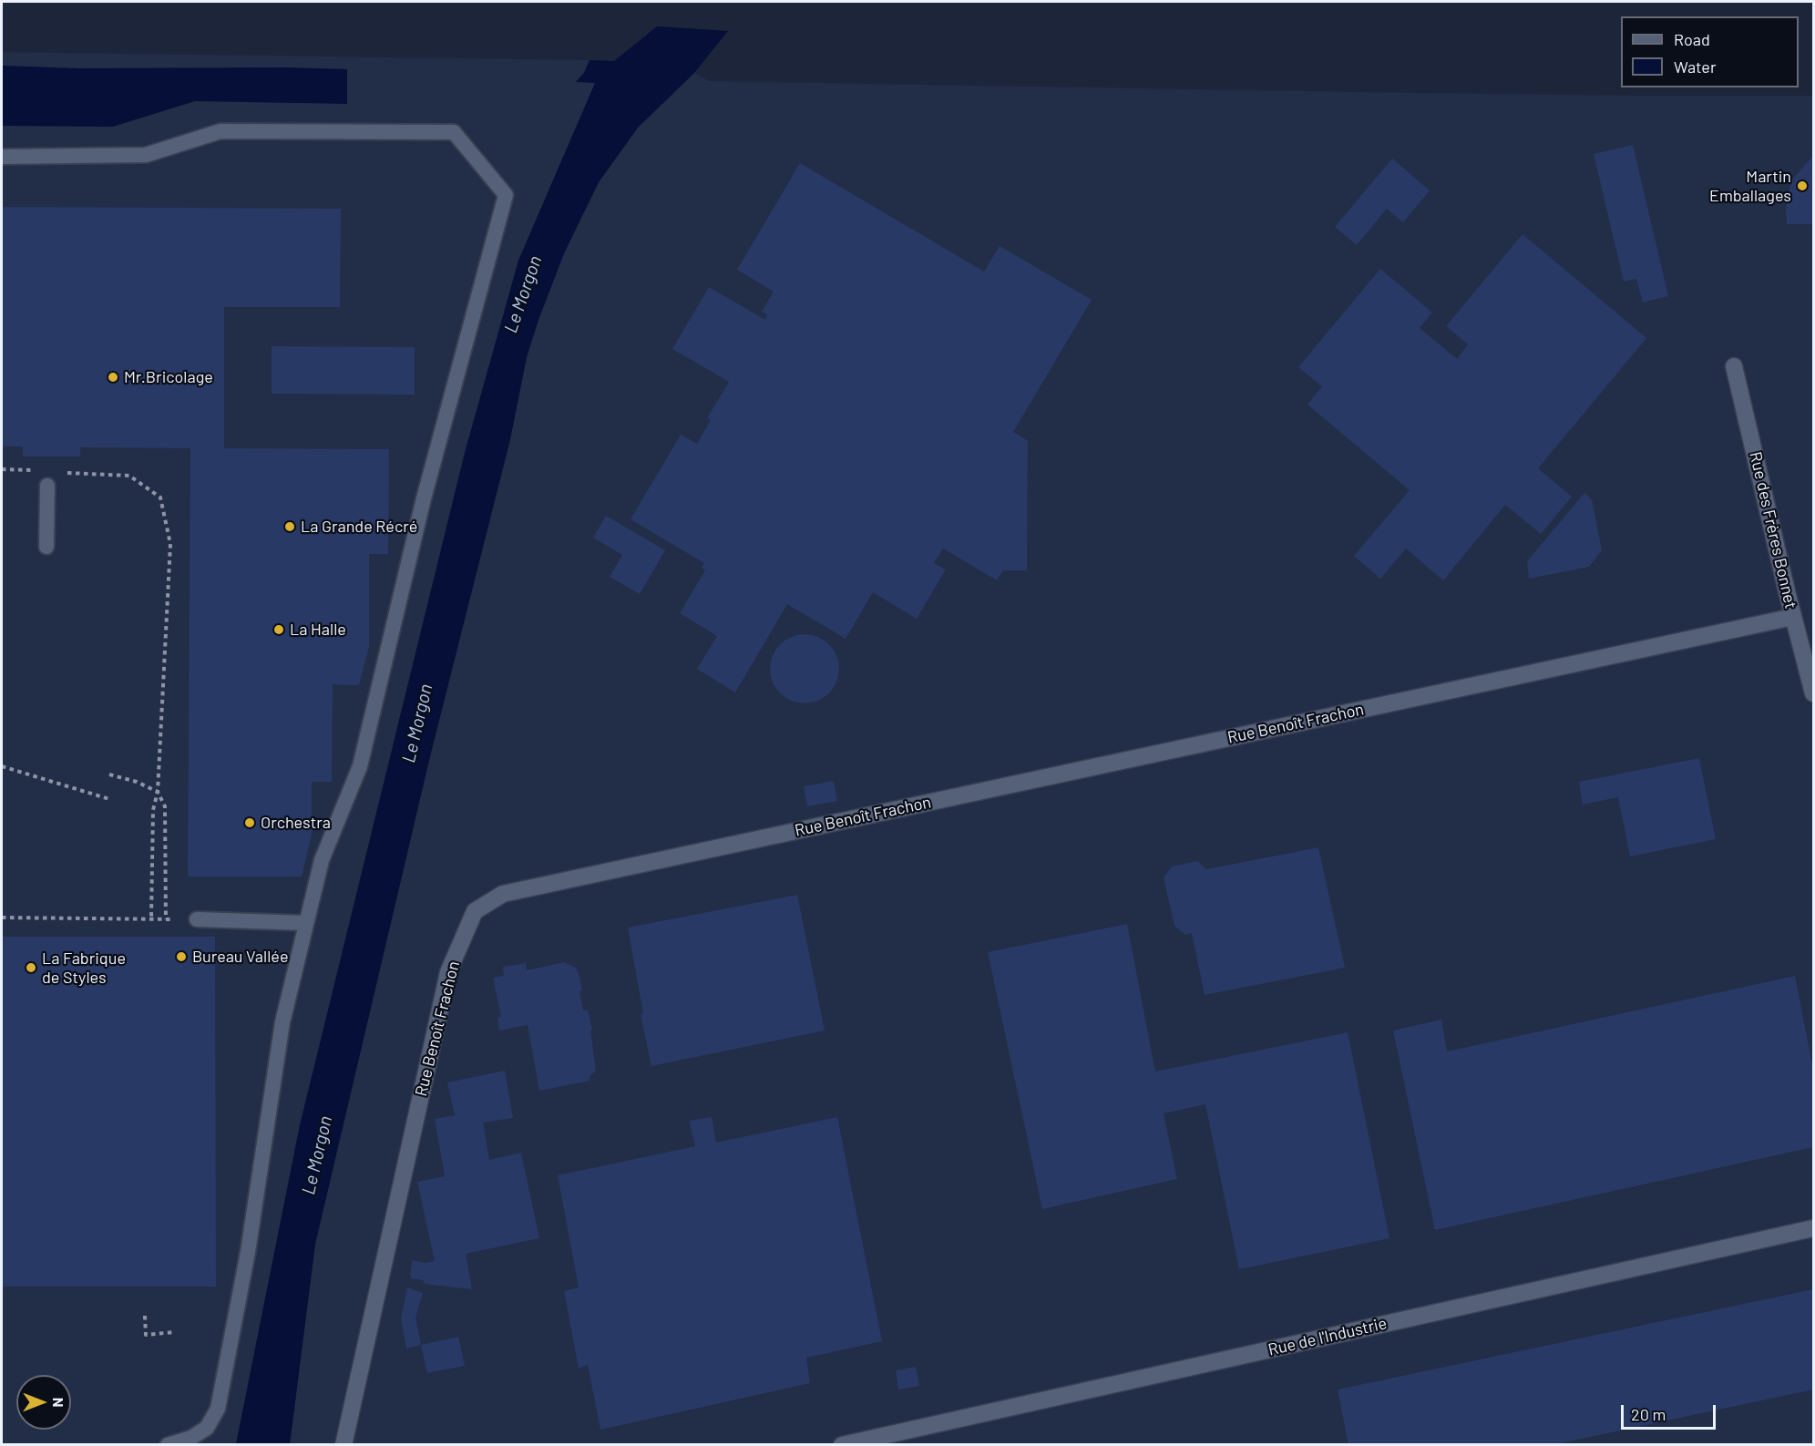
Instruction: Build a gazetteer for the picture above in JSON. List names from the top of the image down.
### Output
{
  "streets": {
    "street": ["Rue des Frères Bonnet", "Rue Benoît Frachon", "Rue de l'Industrie"]
  },
  "crossings": [
    ["Rue des Frères Bonnet", "Rue Benoît Frachon"]
  ],
  "water": ["Le Morgon"],
  "places": [
    "Martin Emballages",
    "Mr.Bricolage",
    "La Grande Récré",
    "La Halle",
    "Orchestra",
    "Bureau Vallée",
    "La Fabrique de Styles"
  ],
  "legend": ["Road", "Water"],
  "scale_bar": "20 m",
  "north": "right"
}
